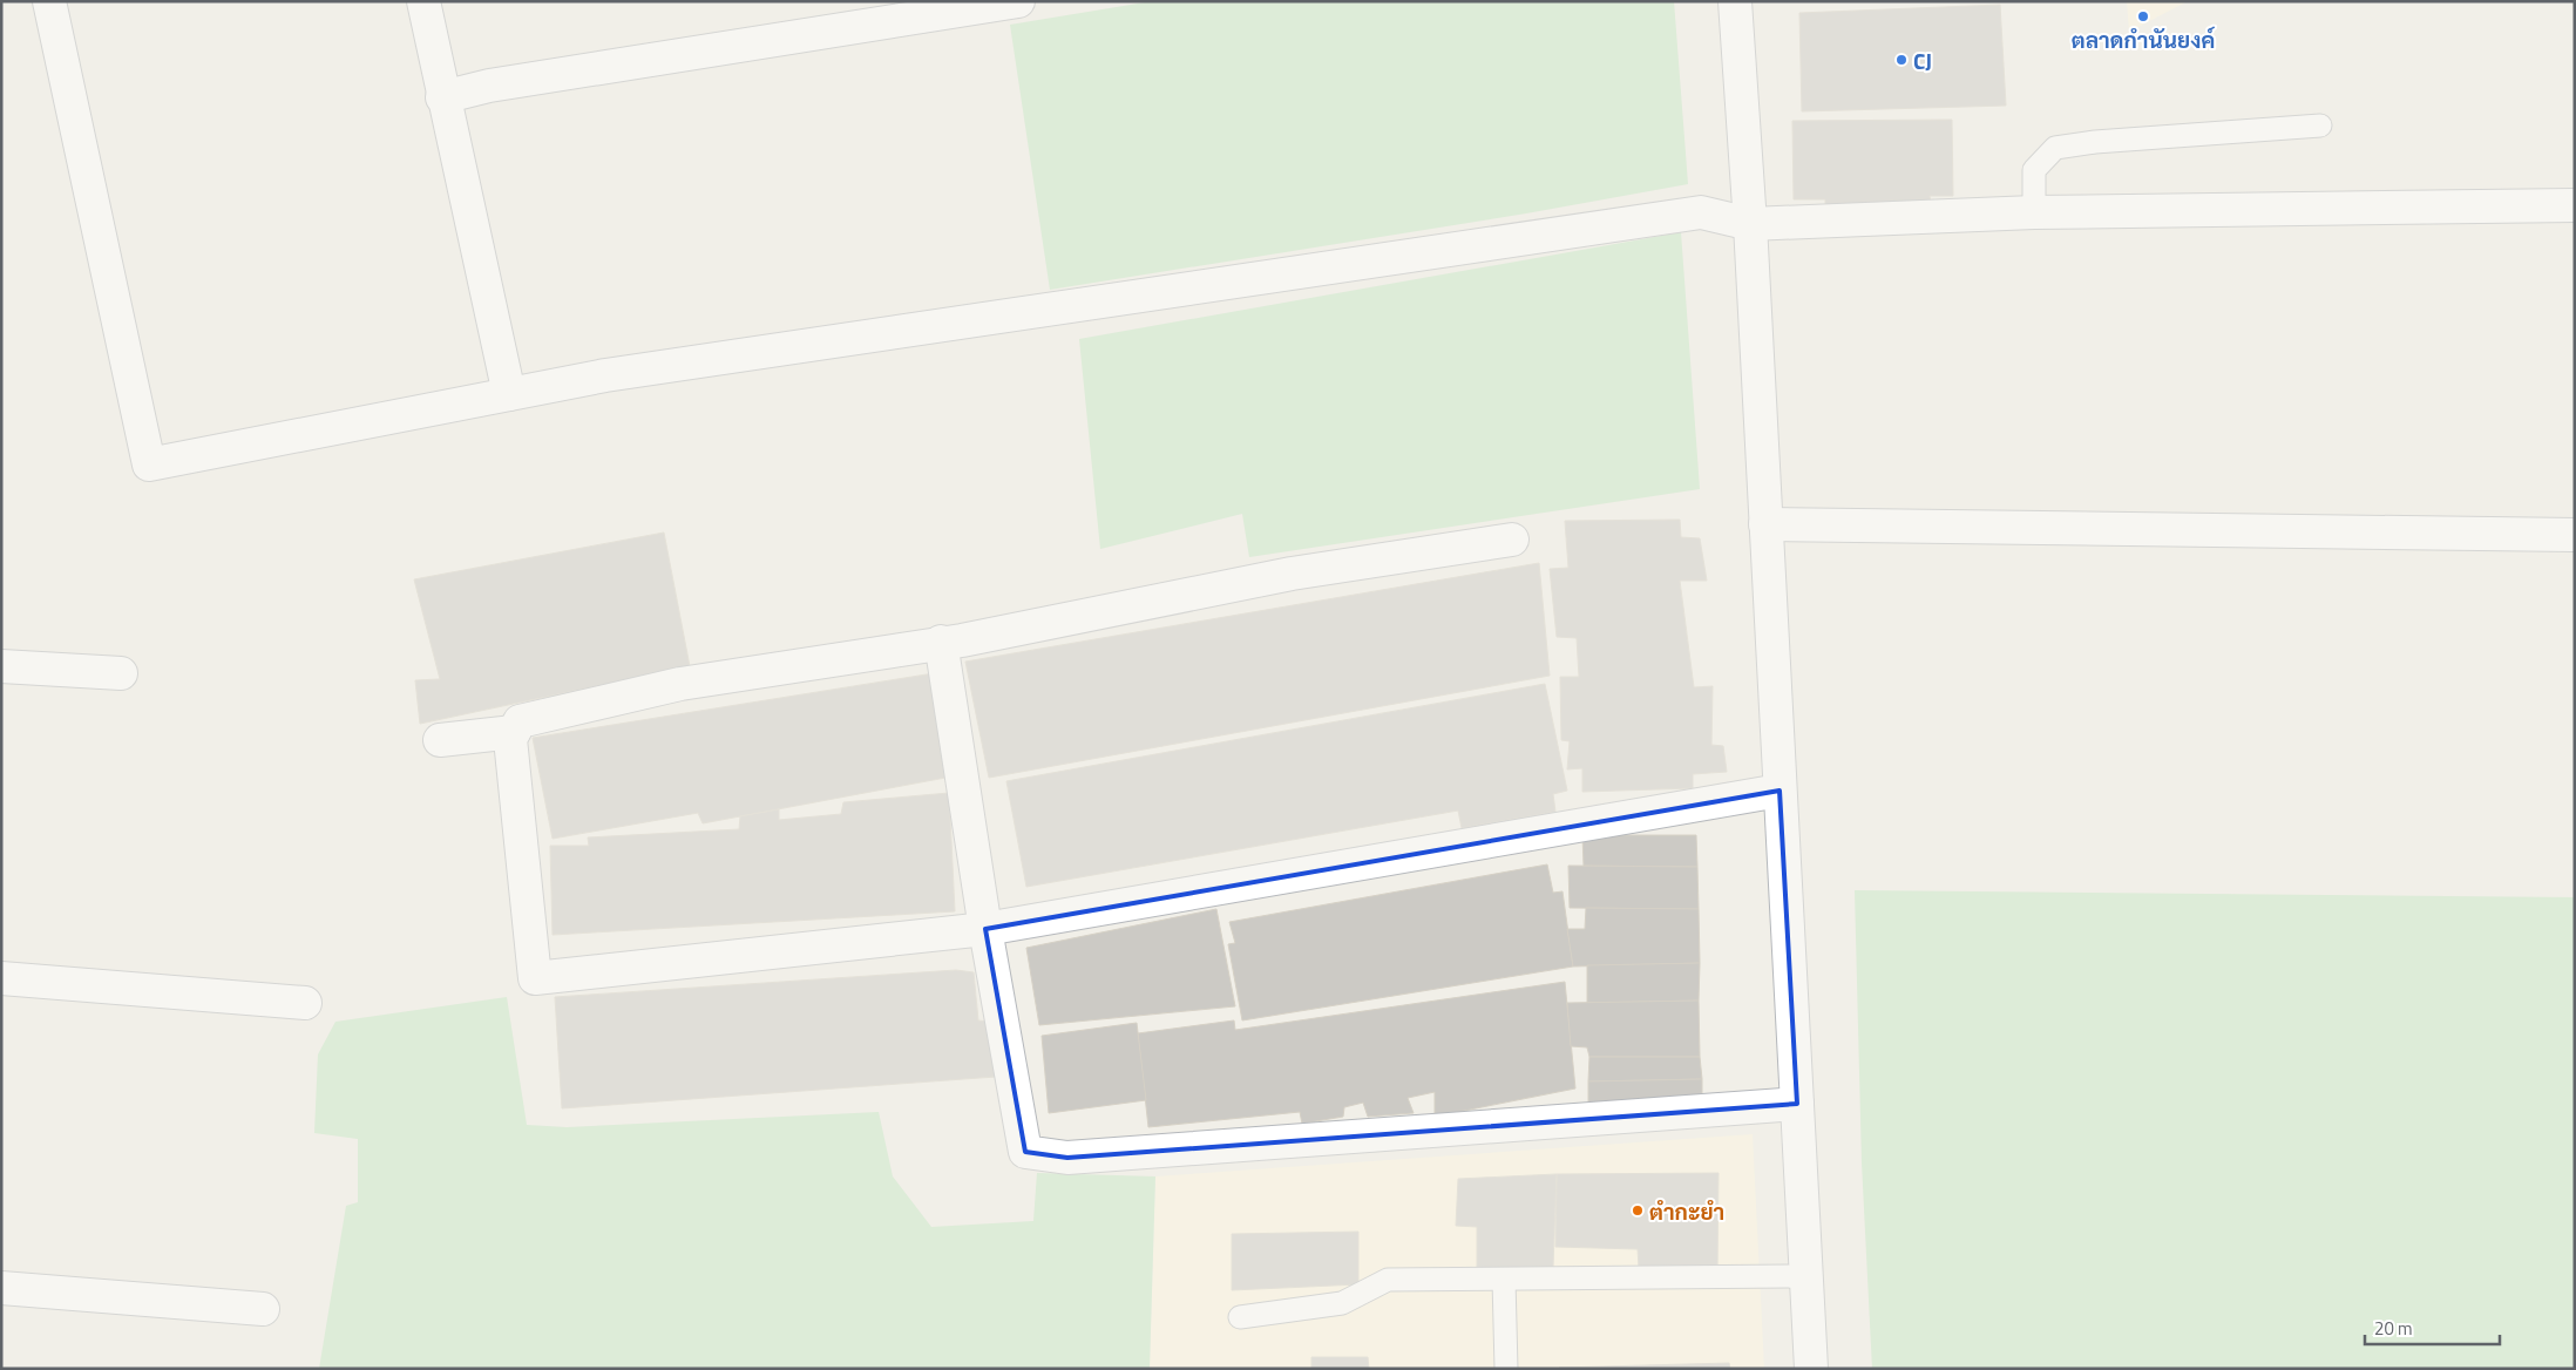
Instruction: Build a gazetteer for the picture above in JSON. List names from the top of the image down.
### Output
{
  "places": ["ตลาดกำนันยงค์", "CJ", "ตำกะยำ"],
  "scale_bar": "20 m"
}
